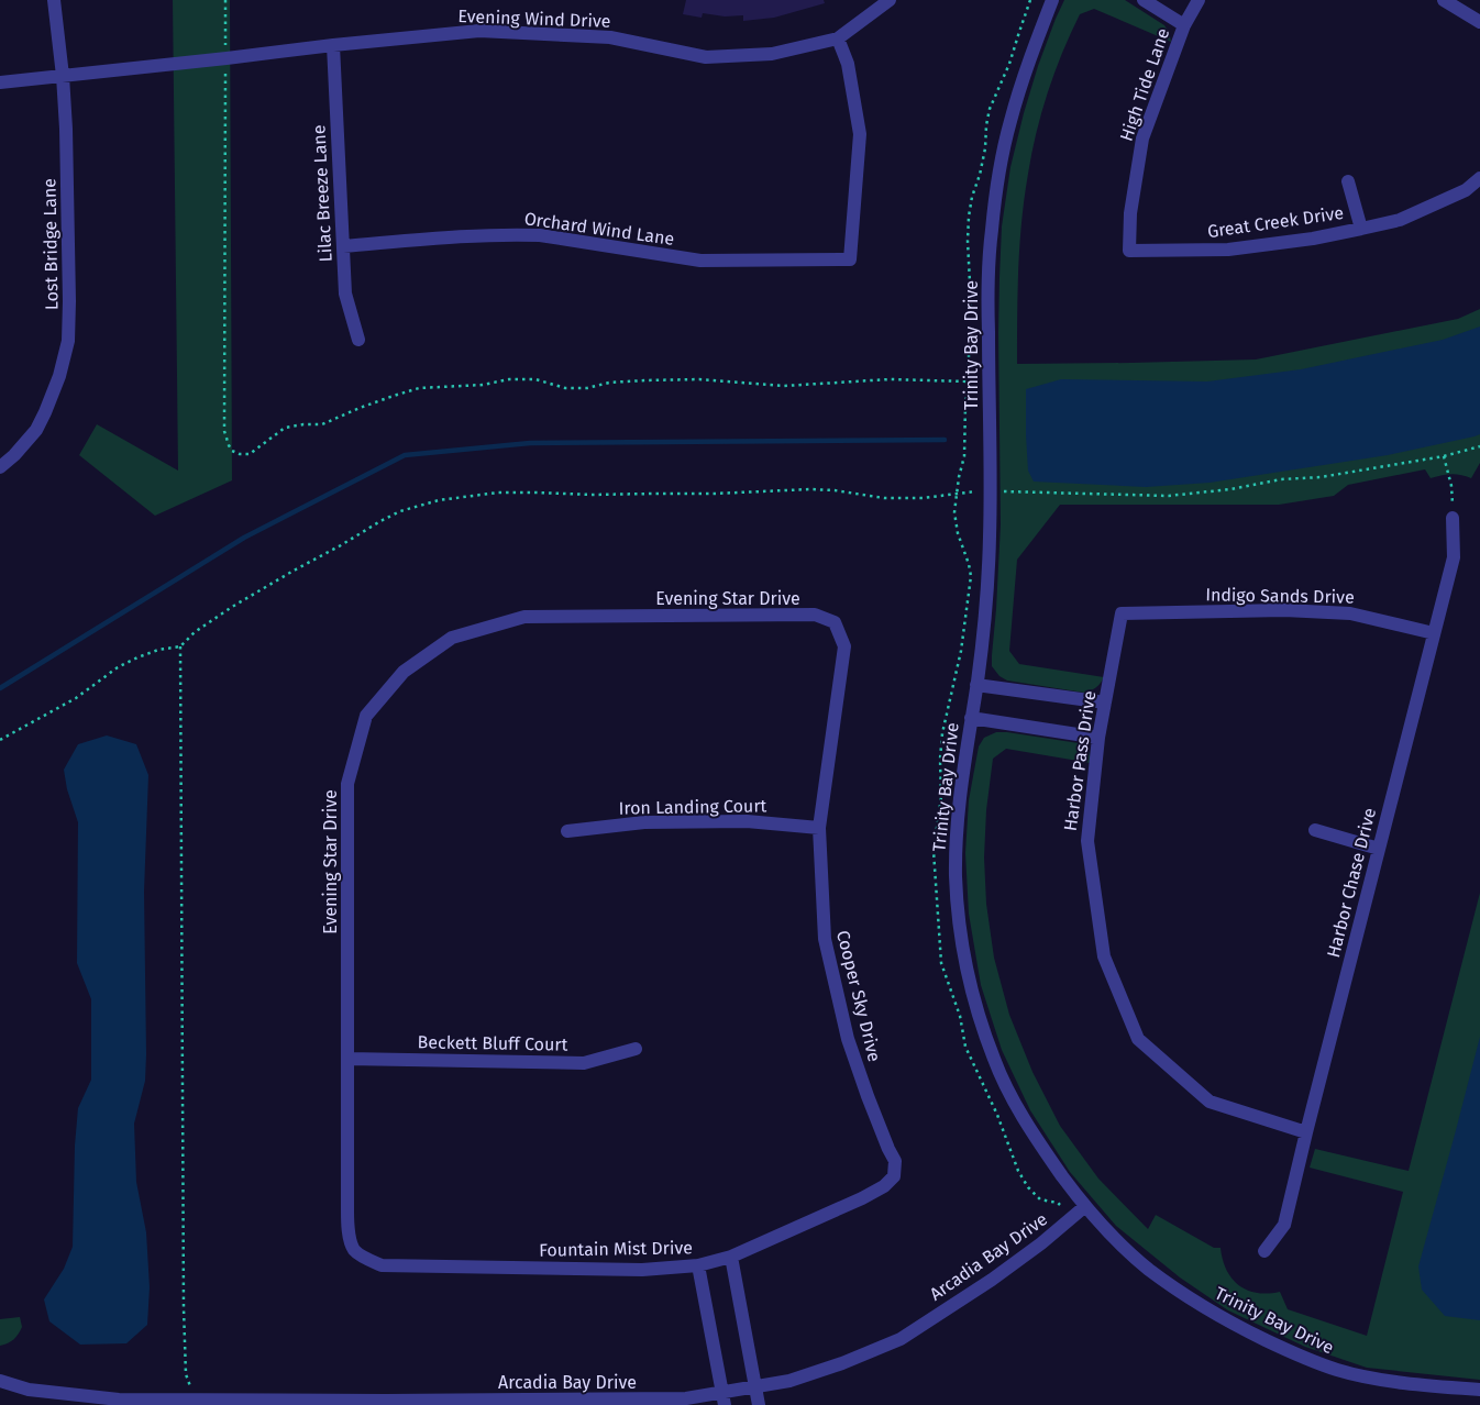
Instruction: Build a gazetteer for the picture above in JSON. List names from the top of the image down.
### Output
{
  "streets": {
    "street": [
      "Evening Wind Drive",
      "High Tide Lane",
      "Lilac Breeze Lane",
      "Great Creek Drive",
      "Orchard Wind Lane",
      "Lost Bridge Lane",
      "Trinity Bay Drive",
      "Indigo Sands Drive",
      "Evening Star Drive",
      "Harbor Pass Drive",
      "Iron Landing Court",
      "Harbor Chase Drive",
      "Cooper Sky Drive",
      "Beckett Bluff Court",
      "Fountain Mist Drive",
      "Arcadia Bay Drive"
    ]
  },
  "crossings": [
    ["Evening Wind Drive", "Lilac Breeze Lane"],
    ["Evening Wind Drive", "Orchard Wind Lane"],
    ["Evening Wind Drive", "Lost Bridge Lane"],
    ["High Tide Lane", "Great Creek Drive"],
    ["Lilac Breeze Lane", "Orchard Wind Lane"],
    ["Trinity Bay Drive", "Arcadia Bay Drive"],
    ["Indigo Sands Drive", "Harbor Pass Drive"],
    ["Indigo Sands Drive", "Harbor Chase Drive"],
    ["Evening Star Drive", "Cooper Sky Drive"],
    ["Evening Star Drive", "Beckett Bluff Court"],
    ["Evening Star Drive", "Fountain Mist Drive"],
    ["Harbor Pass Drive", "Harbor Chase Drive"],
    ["Iron Landing Court", "Cooper Sky Drive"],
    ["Cooper Sky Drive", "Fountain Mist Drive"]
  ]
}
